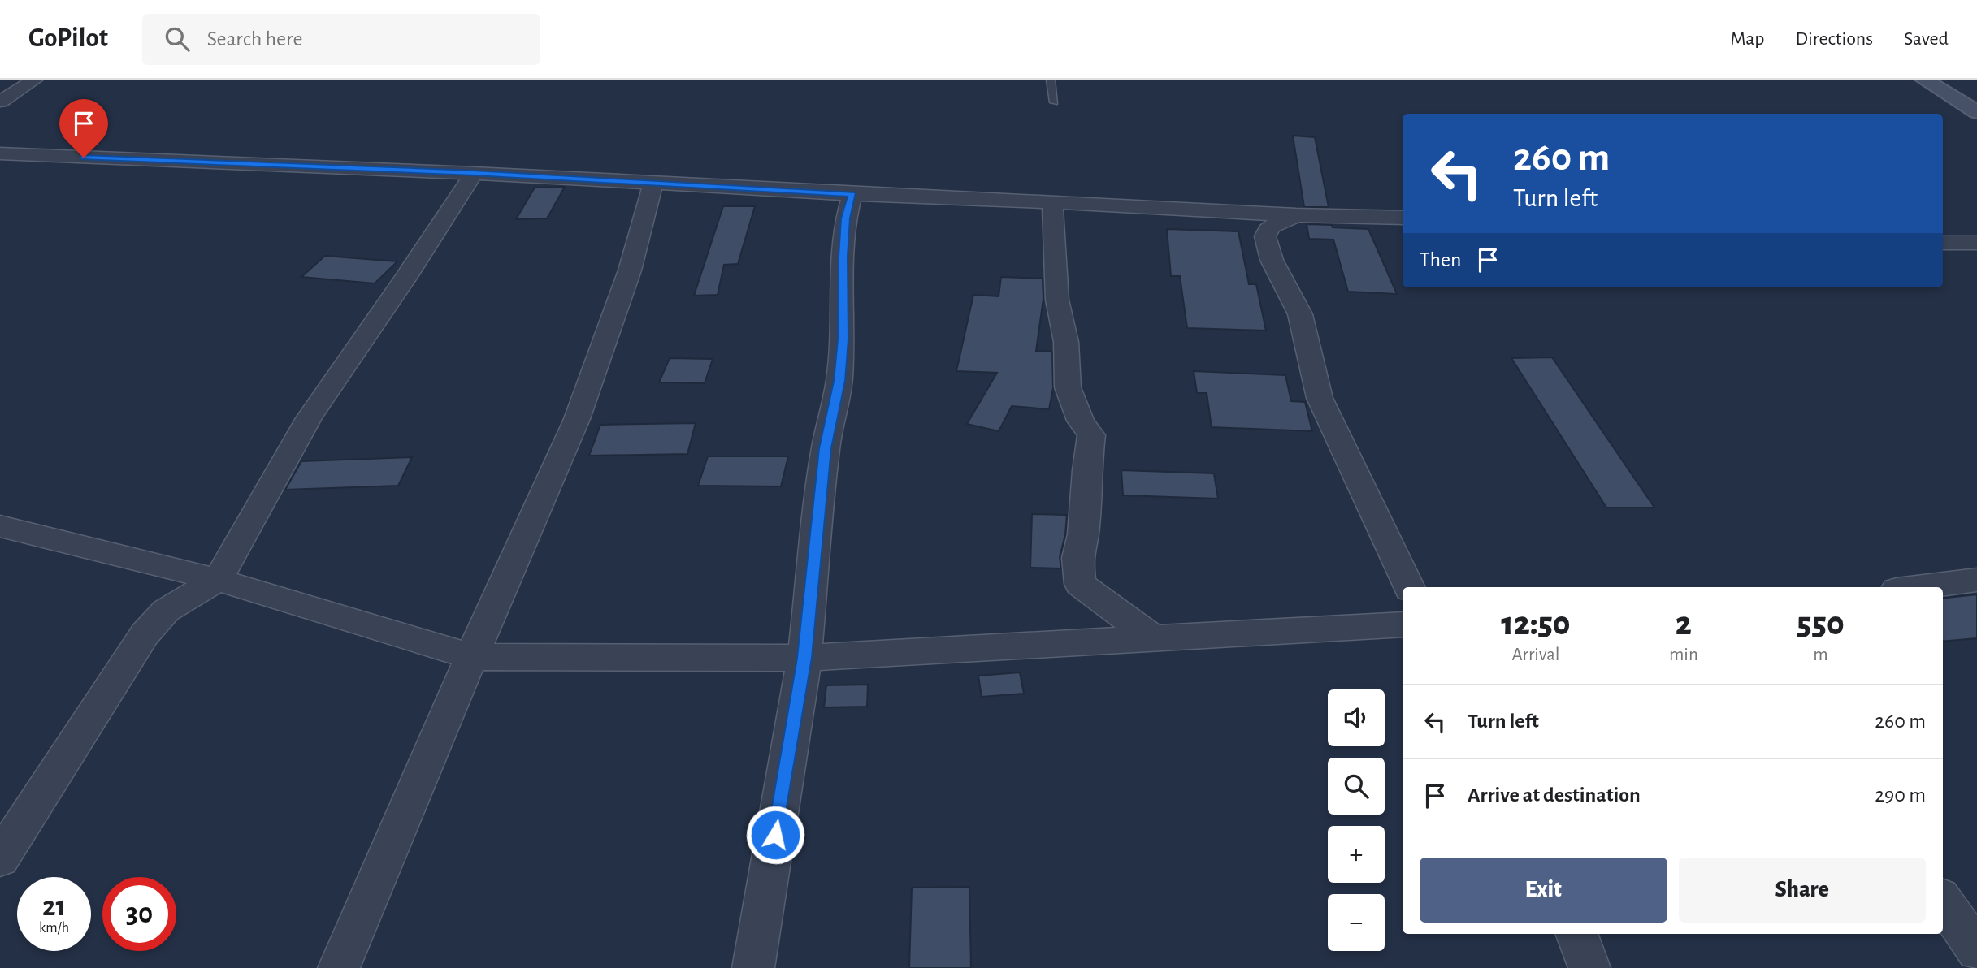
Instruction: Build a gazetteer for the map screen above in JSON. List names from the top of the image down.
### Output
{
  "page": {
    "header": "GoPilot",
    "search": "Search here",
    "nav": ["Map", "Directions", "Saved"],
    "turn": ["260 m", "Turn left"],
    "then": "Then",
    "eta": [
      "12:50",
      "Arrival",
      "2",
      "min",
      "550",
      "m"
    ],
    "list": [
      {
        "name": "Turn left",
        "value": "260 m"
      },
      {
        "name": "Arrive at destination",
        "value": "290 m"
      }
    ],
    "map_buttons": ["+", "−"],
    "buttons": ["Exit", "Share"],
    "speed": "21 km/h",
    "limit": "30"
  }
}
